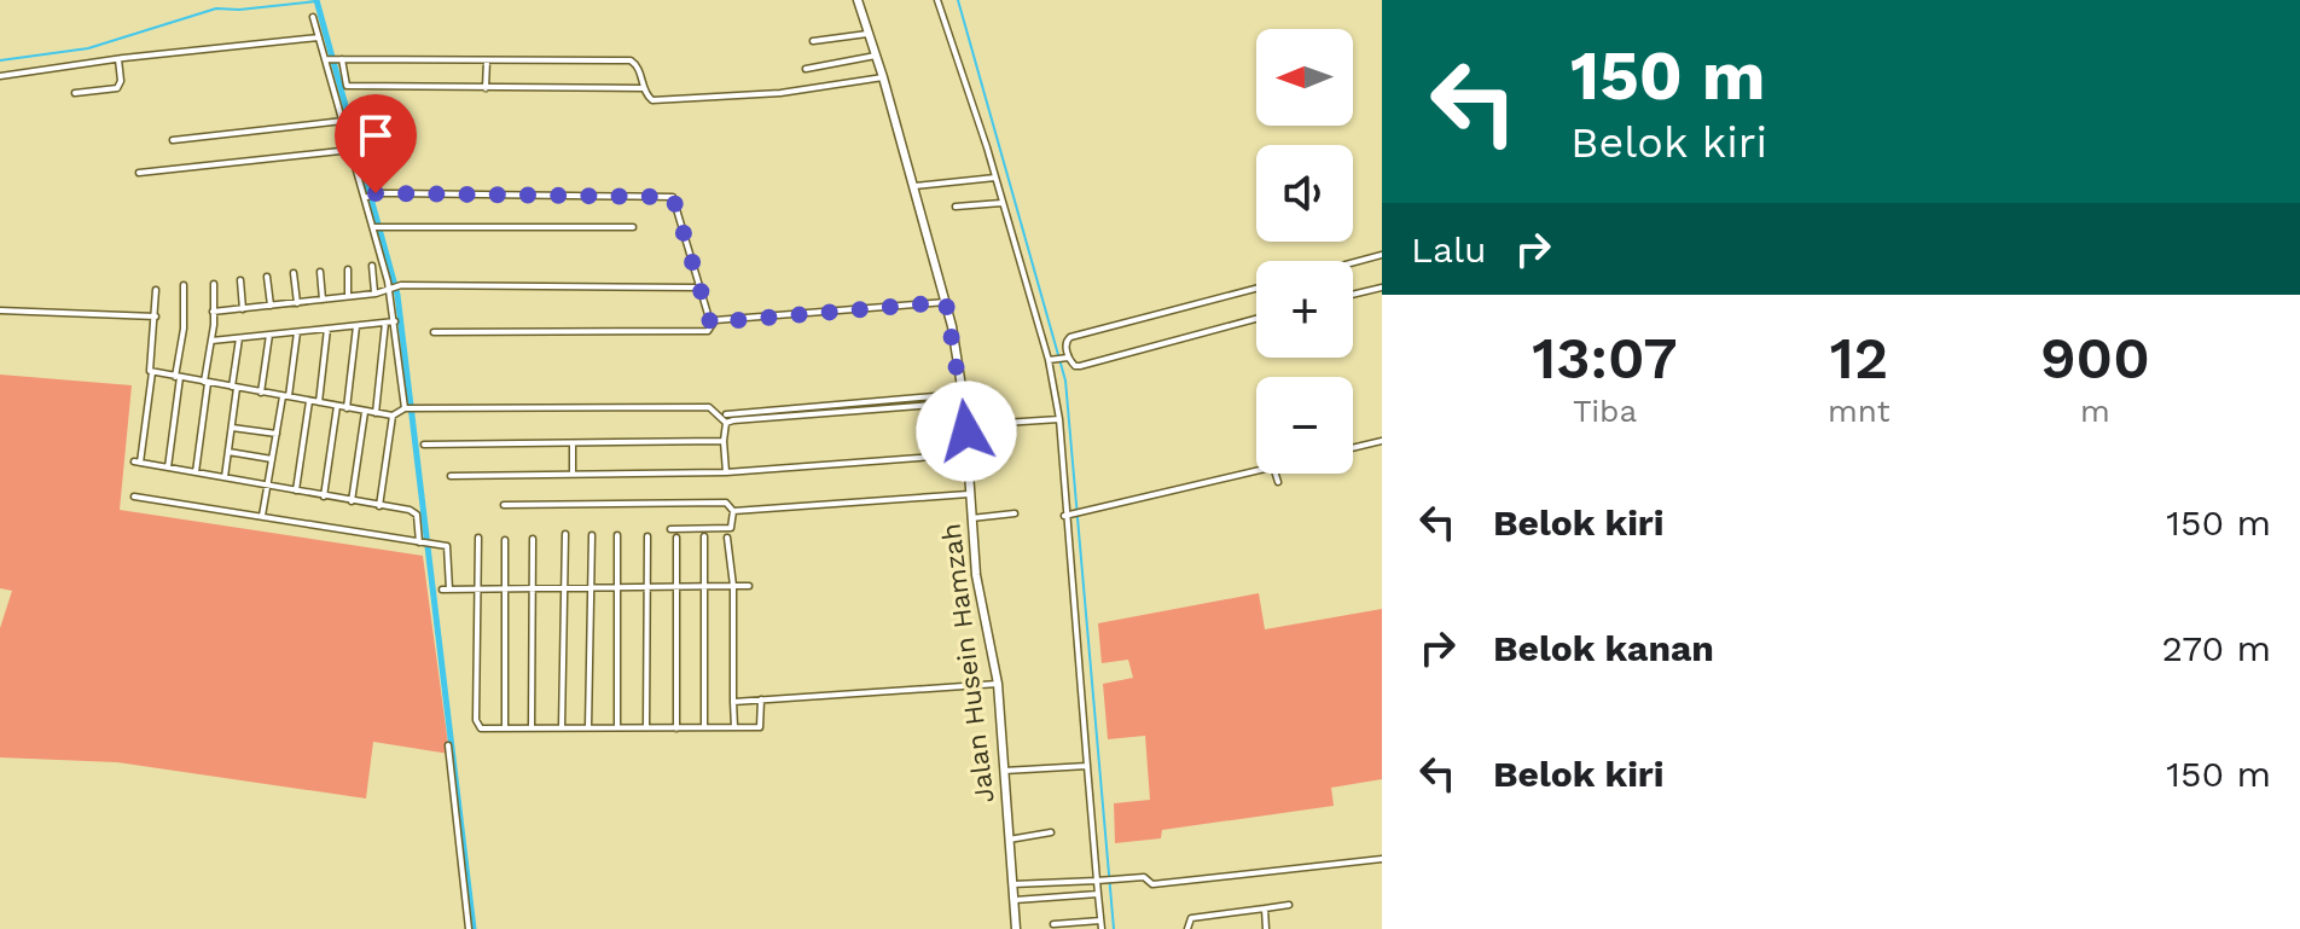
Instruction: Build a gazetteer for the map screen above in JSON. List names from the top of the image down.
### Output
{
  "streets": {
    "street": ["Jalan Husein Hamzah"]
  },
  "north": "left",
  "page": {
    "turn": ["150 m", "Belok kiri"],
    "map_buttons": ["+", "−"],
    "then": "Lalu",
    "eta": [
      "13:07",
      "Tiba",
      "12",
      "mnt",
      "900",
      "m"
    ],
    "list": [
      {
        "name": "Belok kiri",
        "value": "150 m"
      },
      {
        "name": "Belok kanan",
        "value": "270 m"
      },
      {
        "name": "Belok kiri",
        "value": "150 m"
      }
    ]
  }
}
